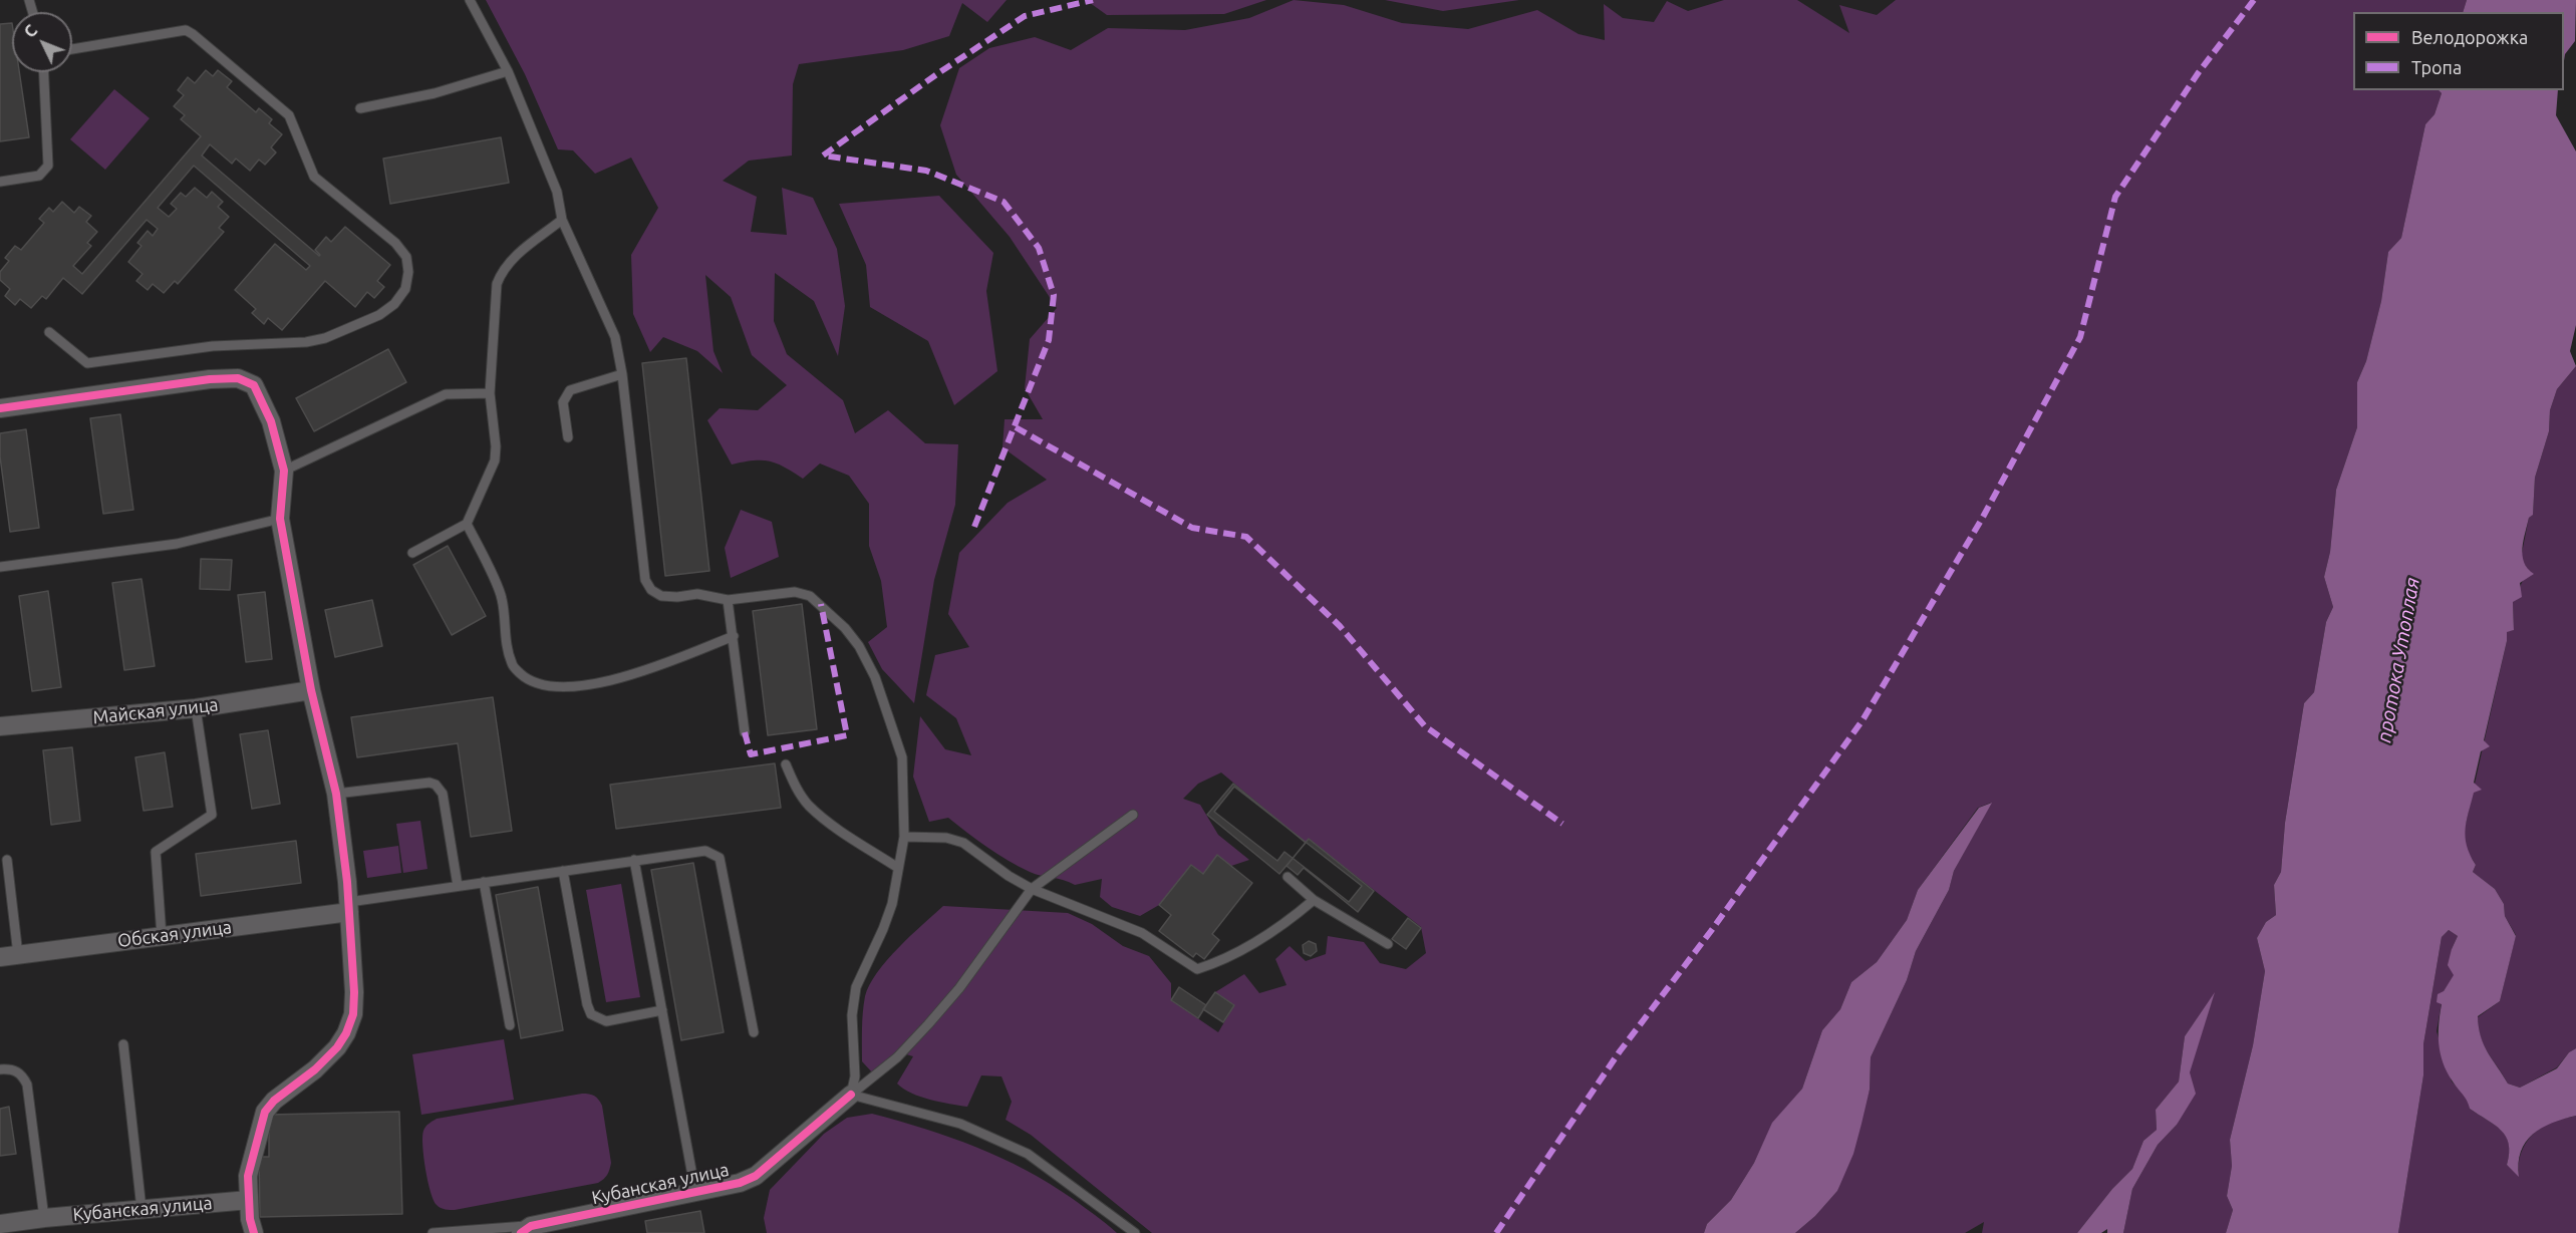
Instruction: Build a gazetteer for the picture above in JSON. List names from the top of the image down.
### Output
{
  "streets": {
    "street": ["Майская улица", "Обская улица", "Кубанская улица"]
  },
  "water": ["протока Утоплая"],
  "legend": ["Велодорожка", "Тропа"],
  "north": "top left"
}
